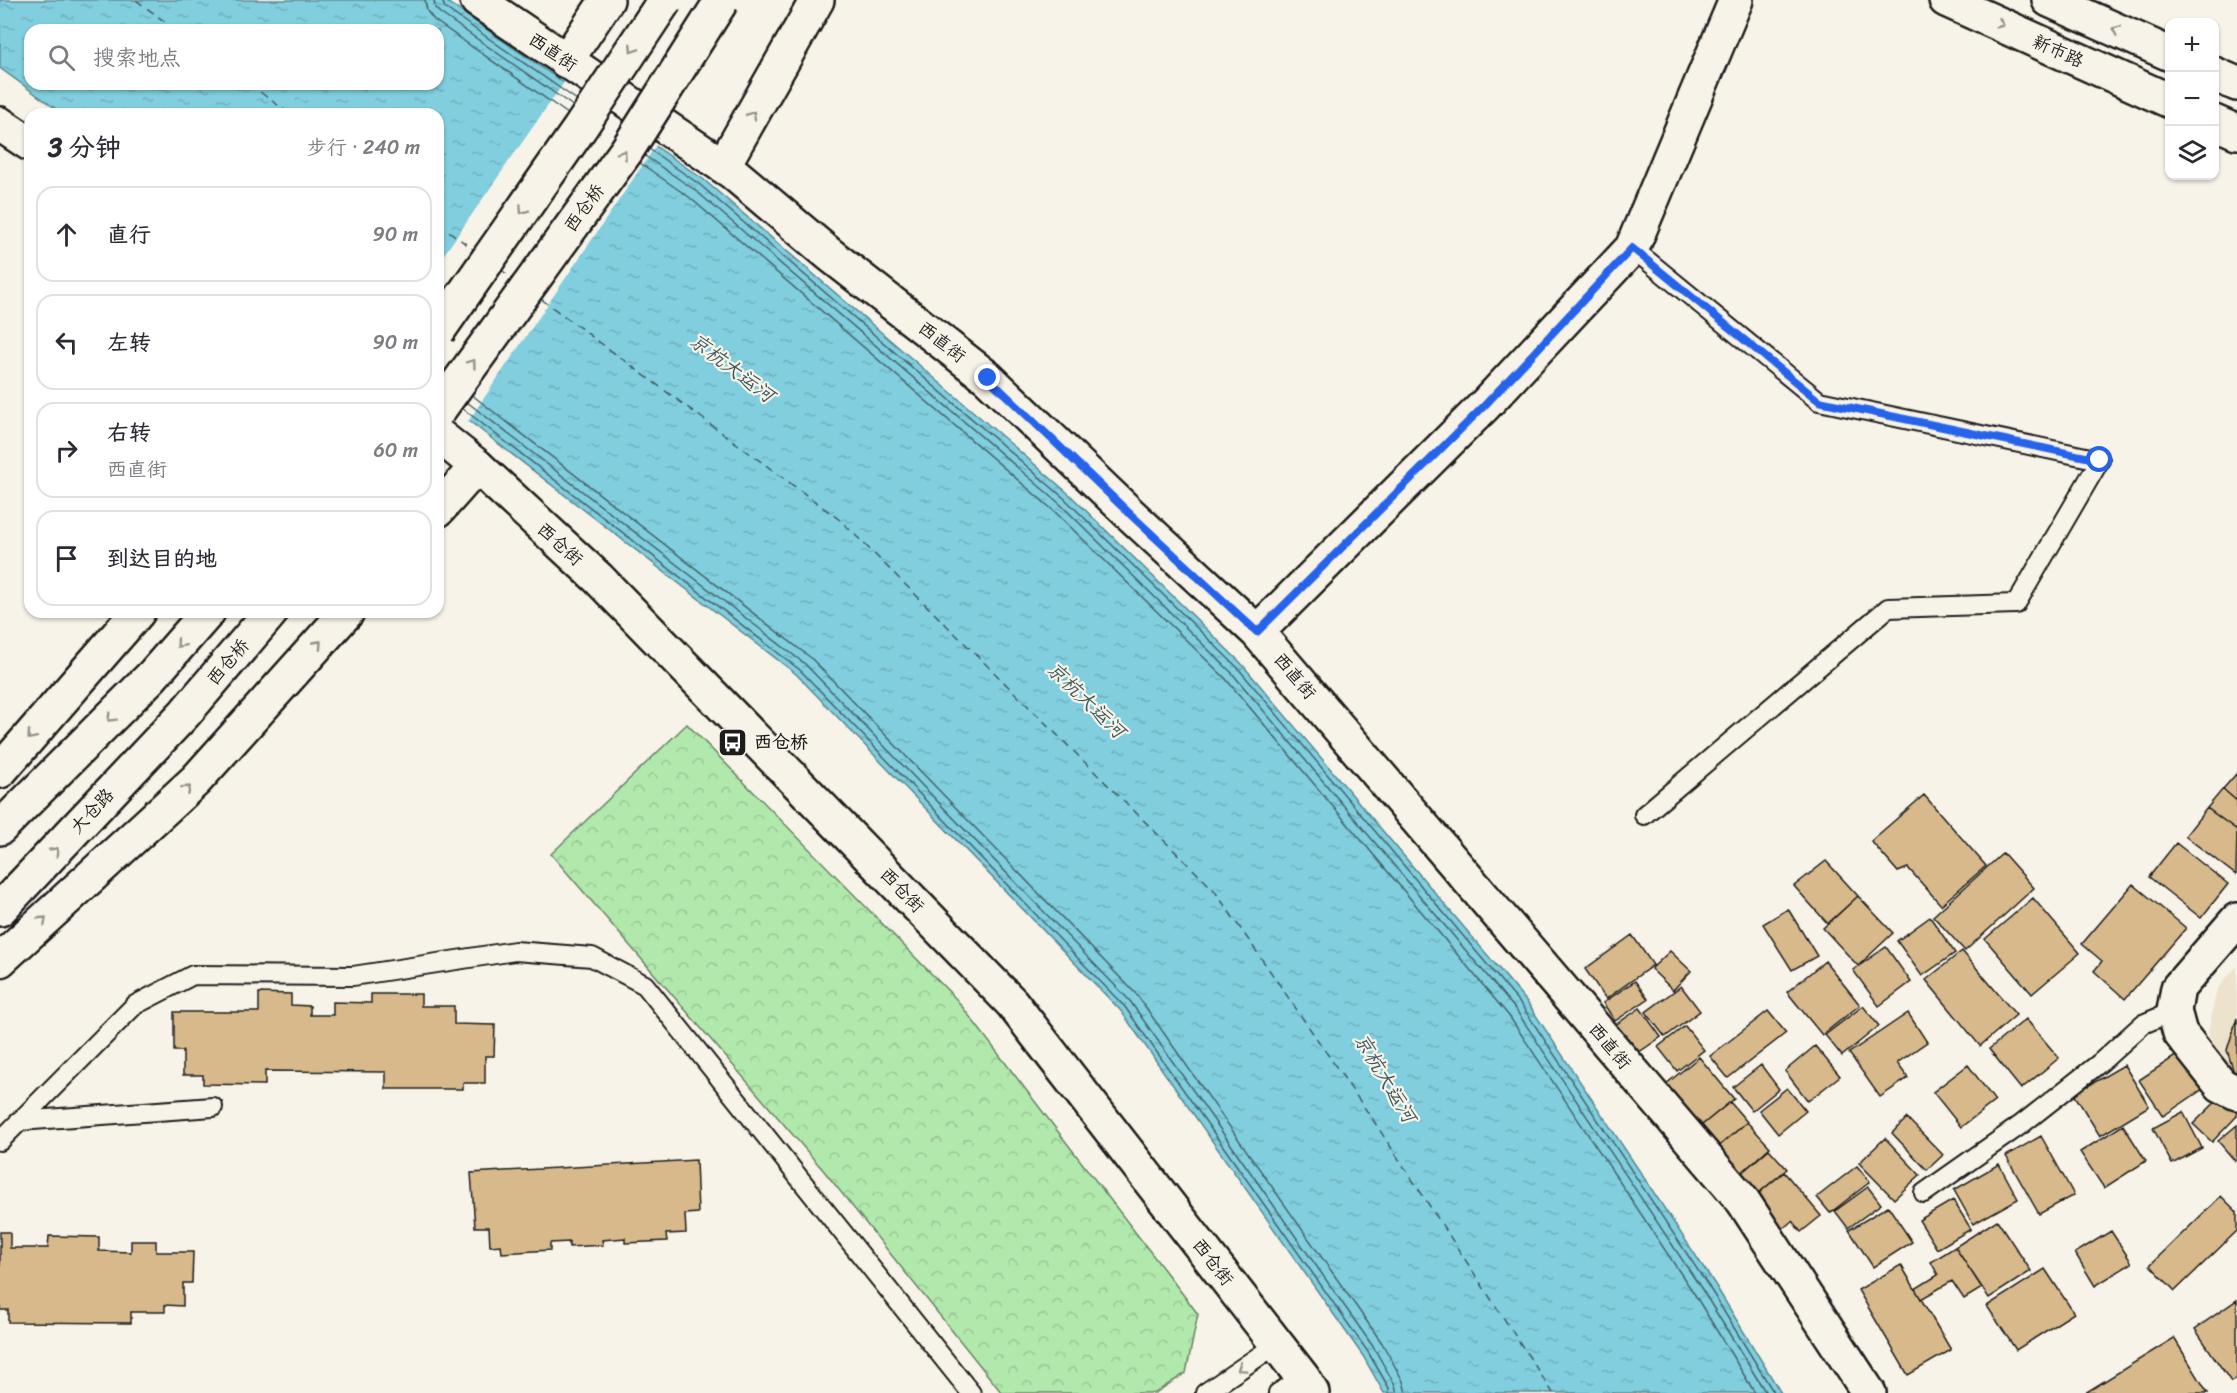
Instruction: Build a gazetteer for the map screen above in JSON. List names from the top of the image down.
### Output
{
  "streets": {
    "street": [
      "新市路",
      "西直街",
      "西仓桥",
      "西仓街",
      "大仓路"
    ]
  },
  "crossings": [
    ["西仓桥", "大仓路"]
  ],
  "water": ["京杭大运河"],
  "places": {
    "bus stop": ["西仓桥"]
  },
  "page": {
    "map_buttons": ["+", "−"],
    "search": "搜索地点",
    "heading": ["3 分钟", "步行 · 240 m"],
    "list": [
      ["直行", "90 m"],
      ["左转", "90 m"],
      ["右转", "西直街", "60 m"],
      "到达目的地"
    ]
  }
}
